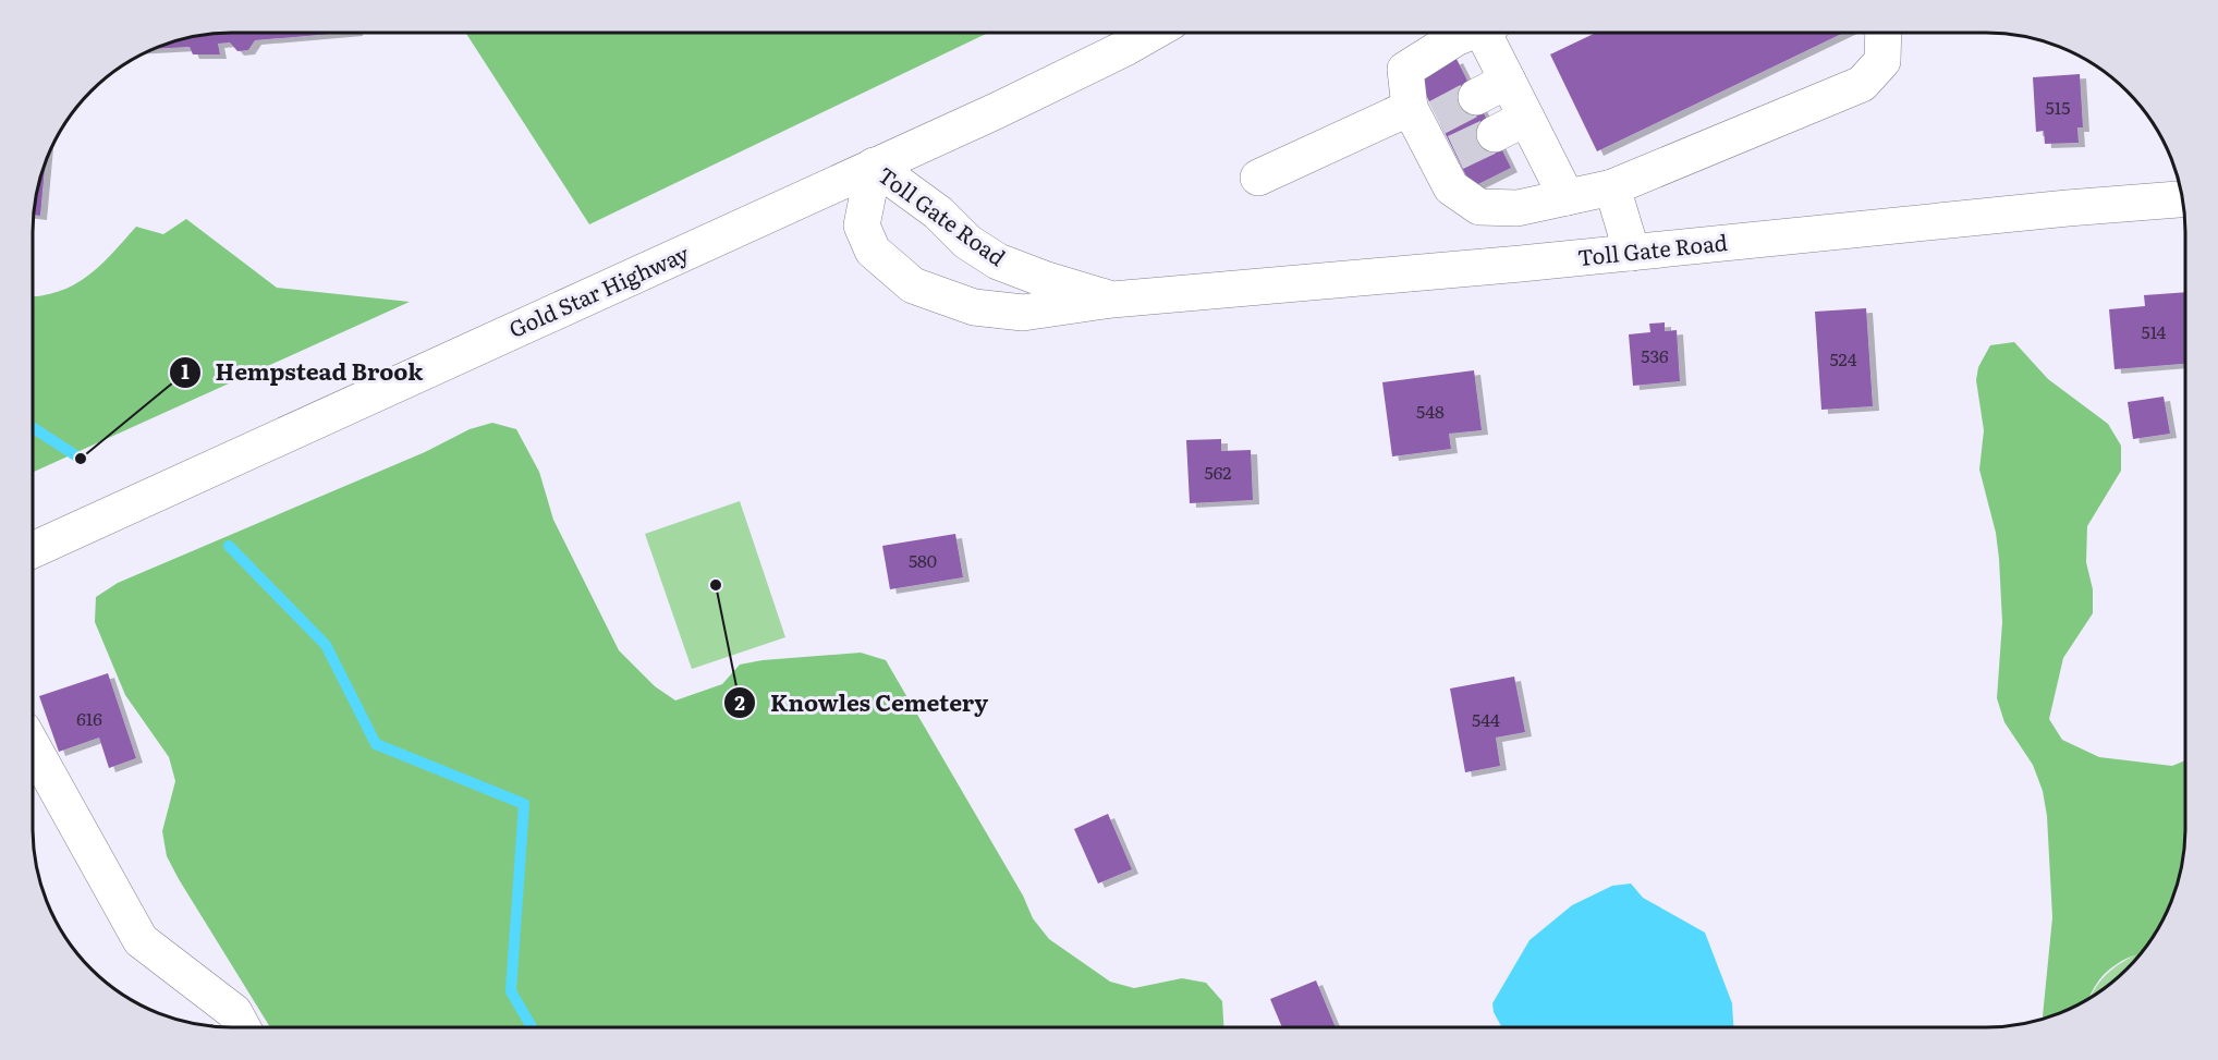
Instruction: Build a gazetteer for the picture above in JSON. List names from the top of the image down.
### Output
{
  "streets": {
    "street": ["Toll Gate Road", "Gold Star Highway"]
  },
  "crossings": [
    ["Toll Gate Road", "Gold Star Highway"]
  ],
  "places": ["Hempstead Brook", "Knowles Cemetery"],
  "house_numbers": [
    "515",
    "514",
    "536",
    "524",
    "548",
    "562",
    "580",
    "616",
    "544"
  ]
}
